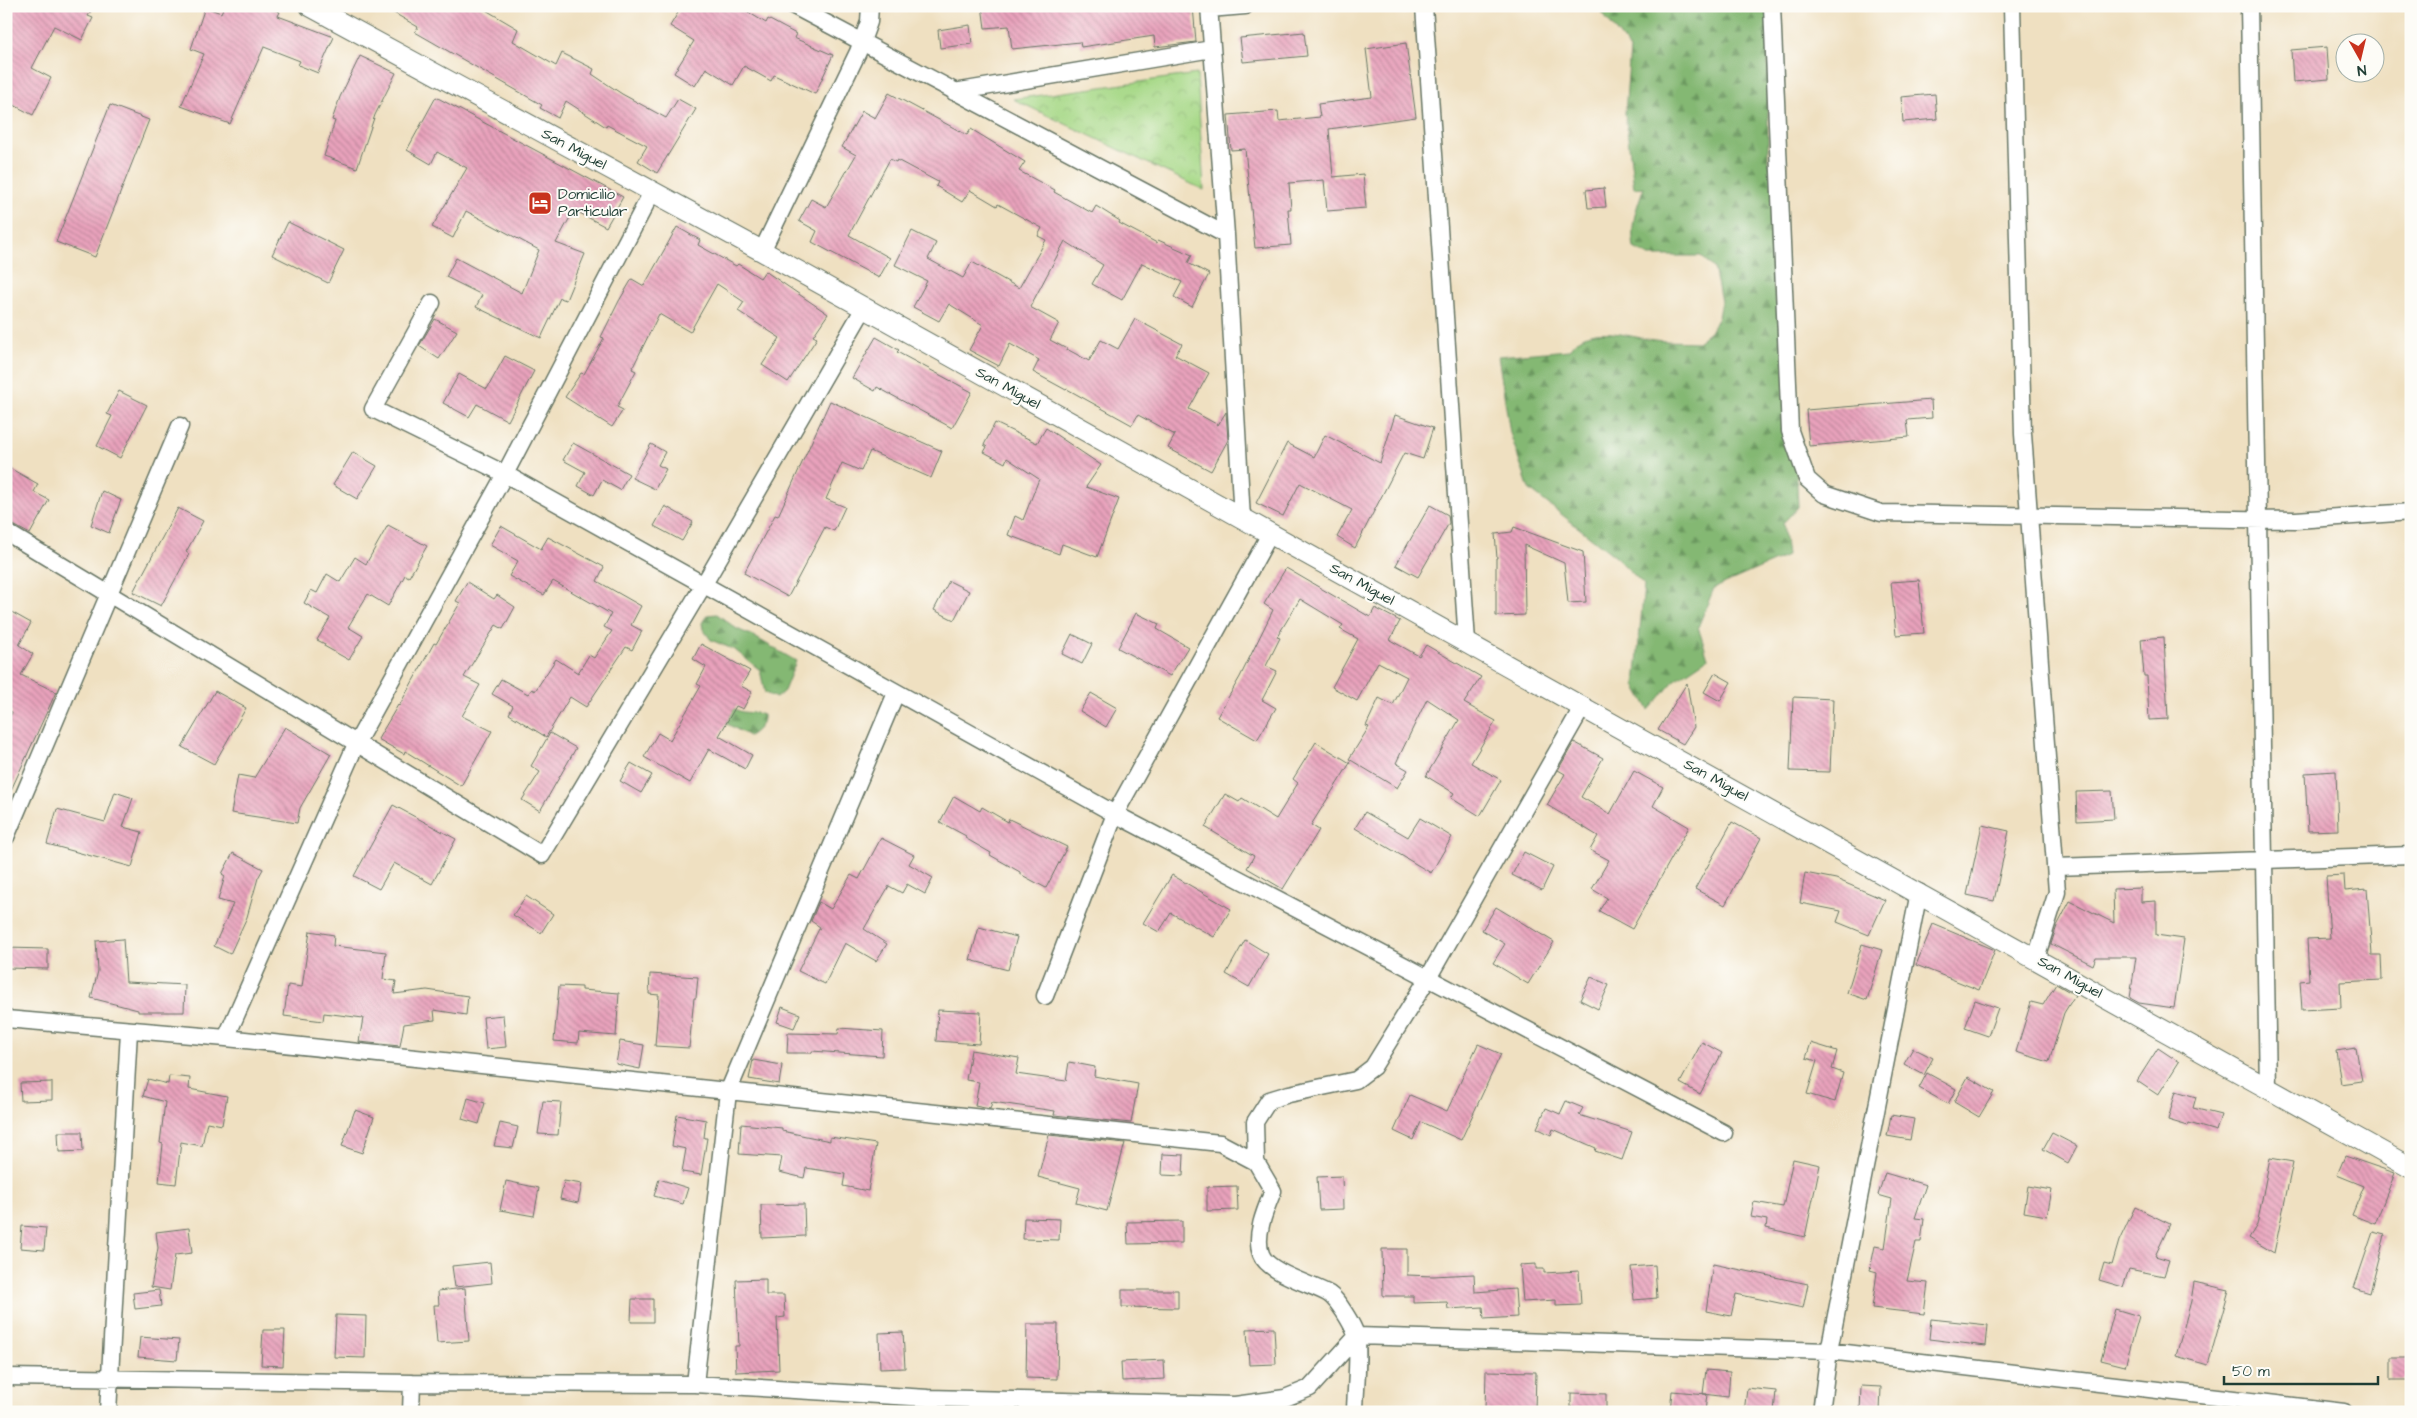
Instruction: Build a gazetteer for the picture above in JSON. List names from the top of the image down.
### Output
{
  "streets": {
    "street": ["San Miguel"]
  },
  "places": {
    "hotel": ["Domicilio Particular"]
  },
  "scale_bar": "50 m",
  "north": "bottom"
}
